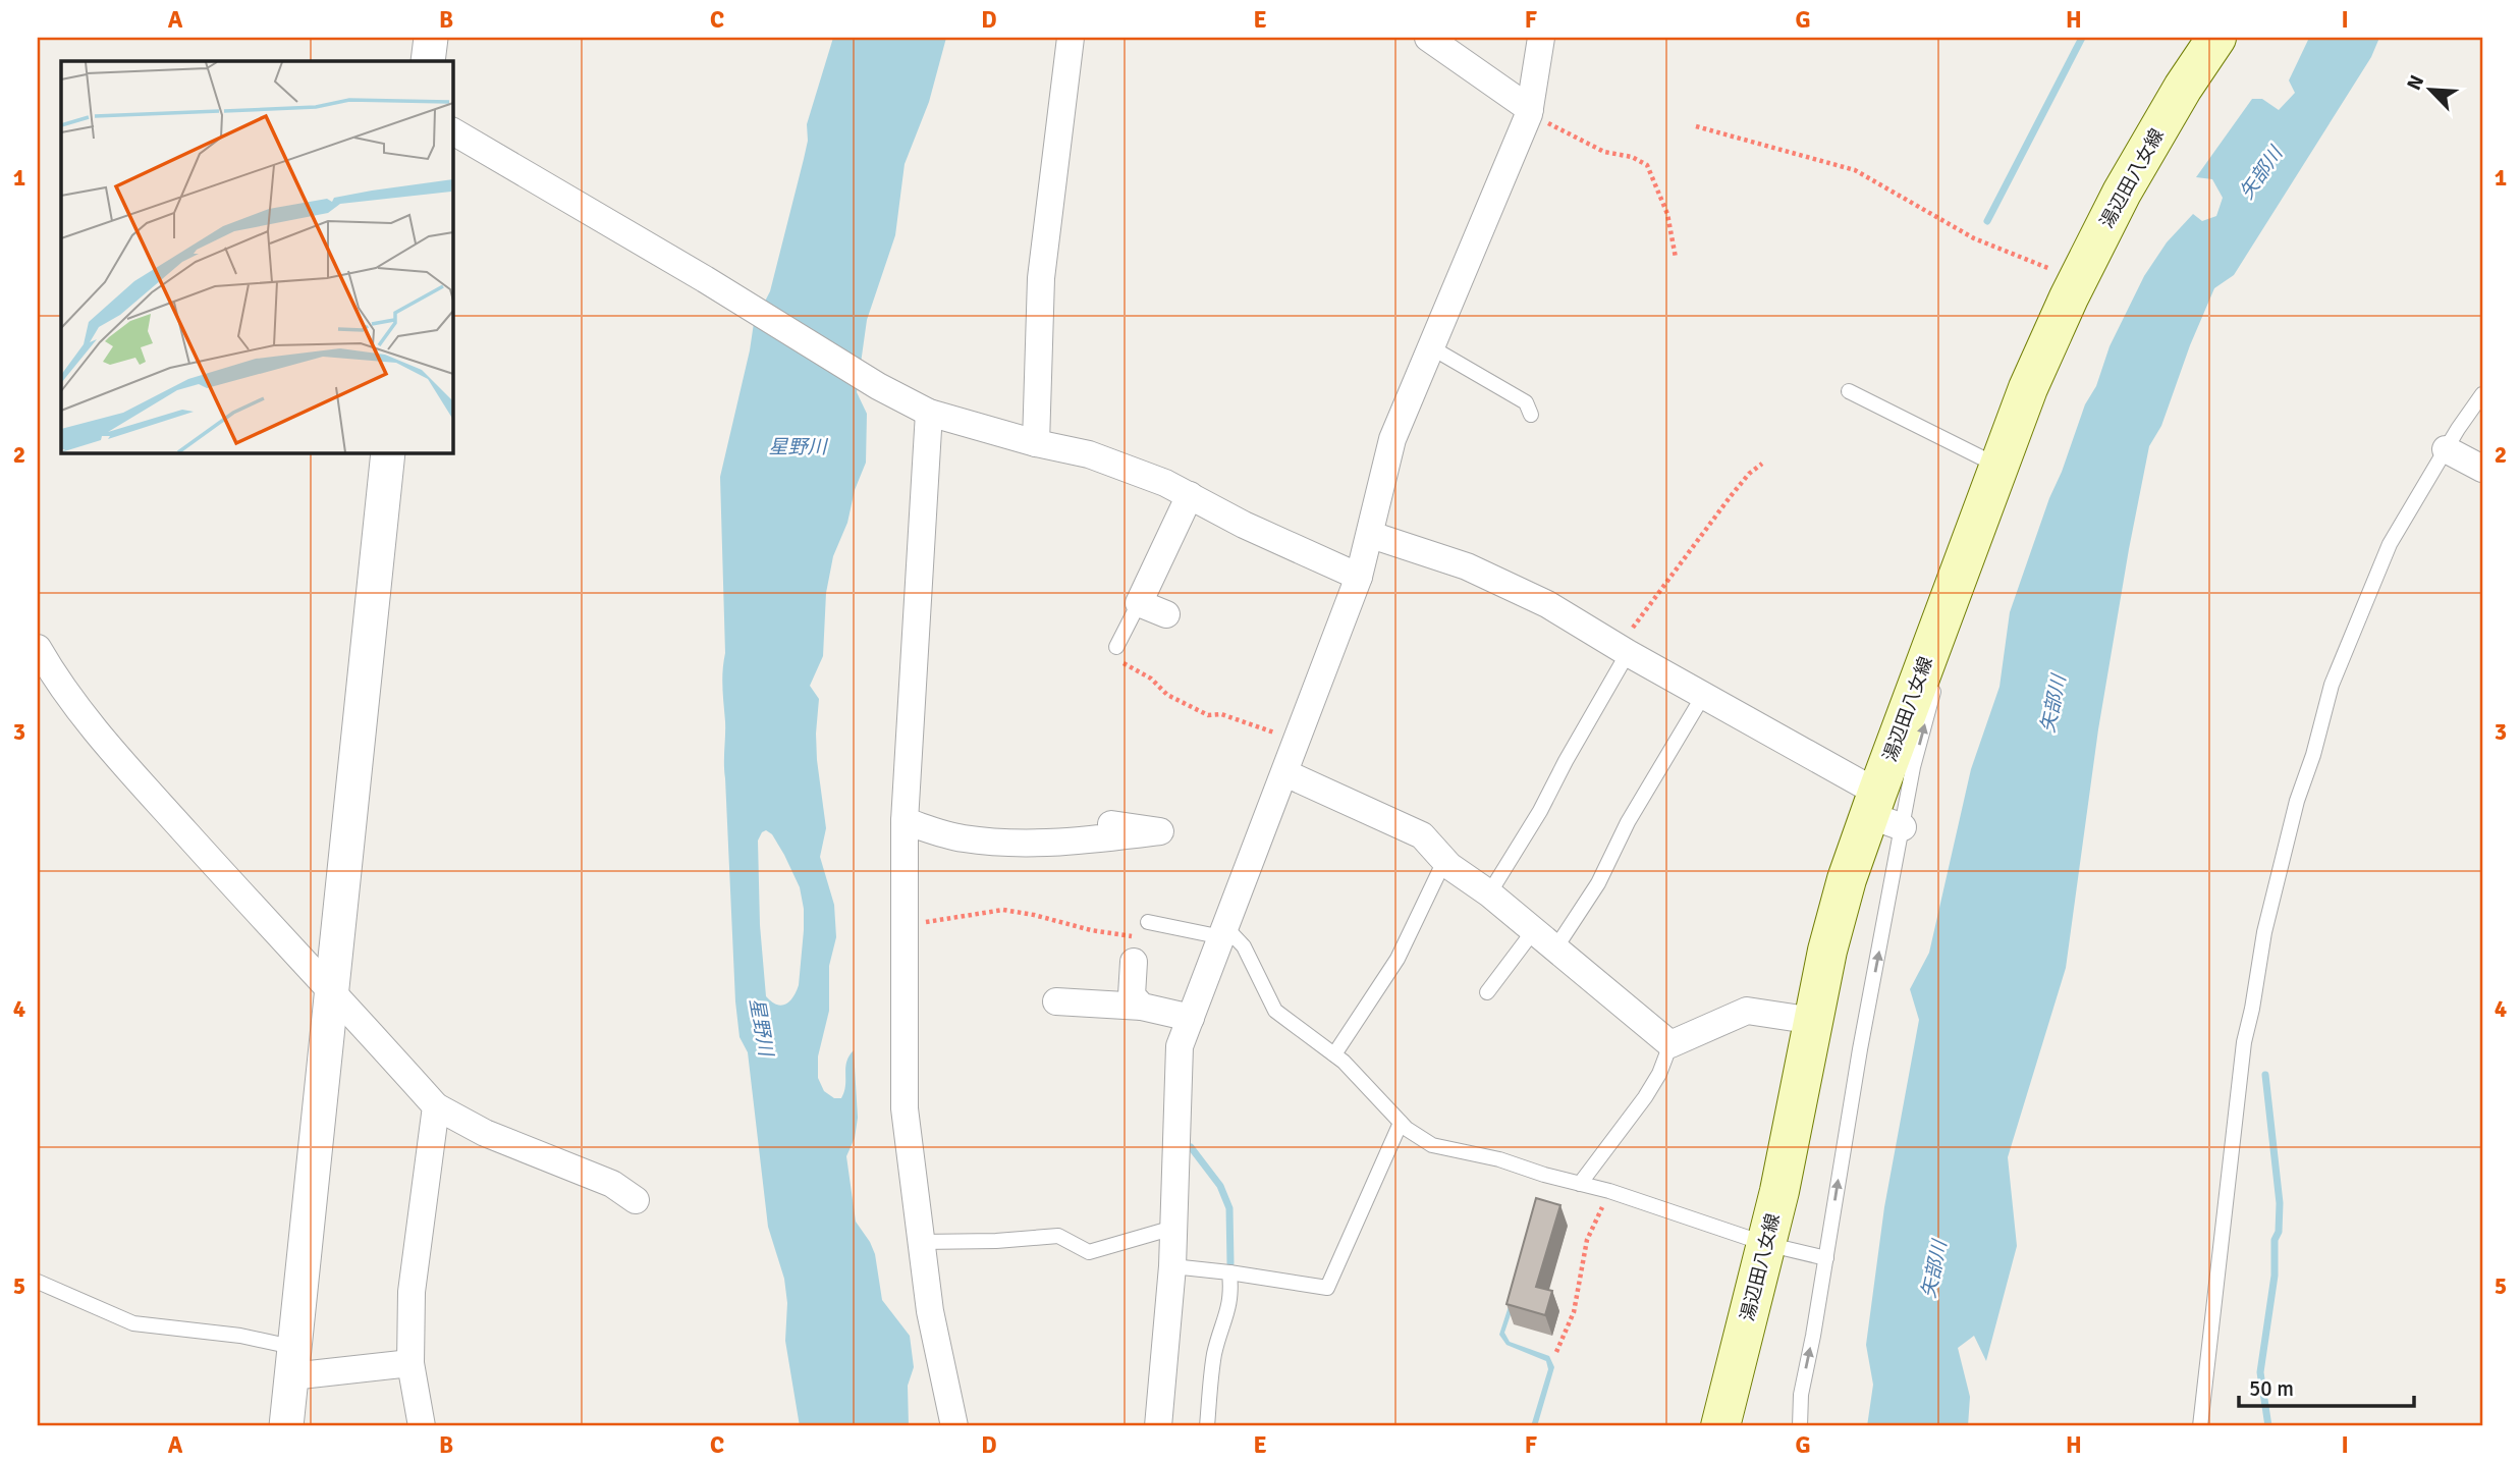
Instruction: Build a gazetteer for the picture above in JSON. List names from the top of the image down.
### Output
{
  "streets": {
    "main road": ["湯辺田八女線"]
  },
  "water": ["矢部川", "星野川"],
  "scale_bar": "50 m",
  "north": "top left",
  "grid": {
    "columns": [
      "A",
      "B",
      "C",
      "D",
      "E",
      "F",
      "G",
      "H",
      "I"
    ],
    "rows": [
      "1",
      "2",
      "3",
      "4",
      "5"
    ]
  }
}
